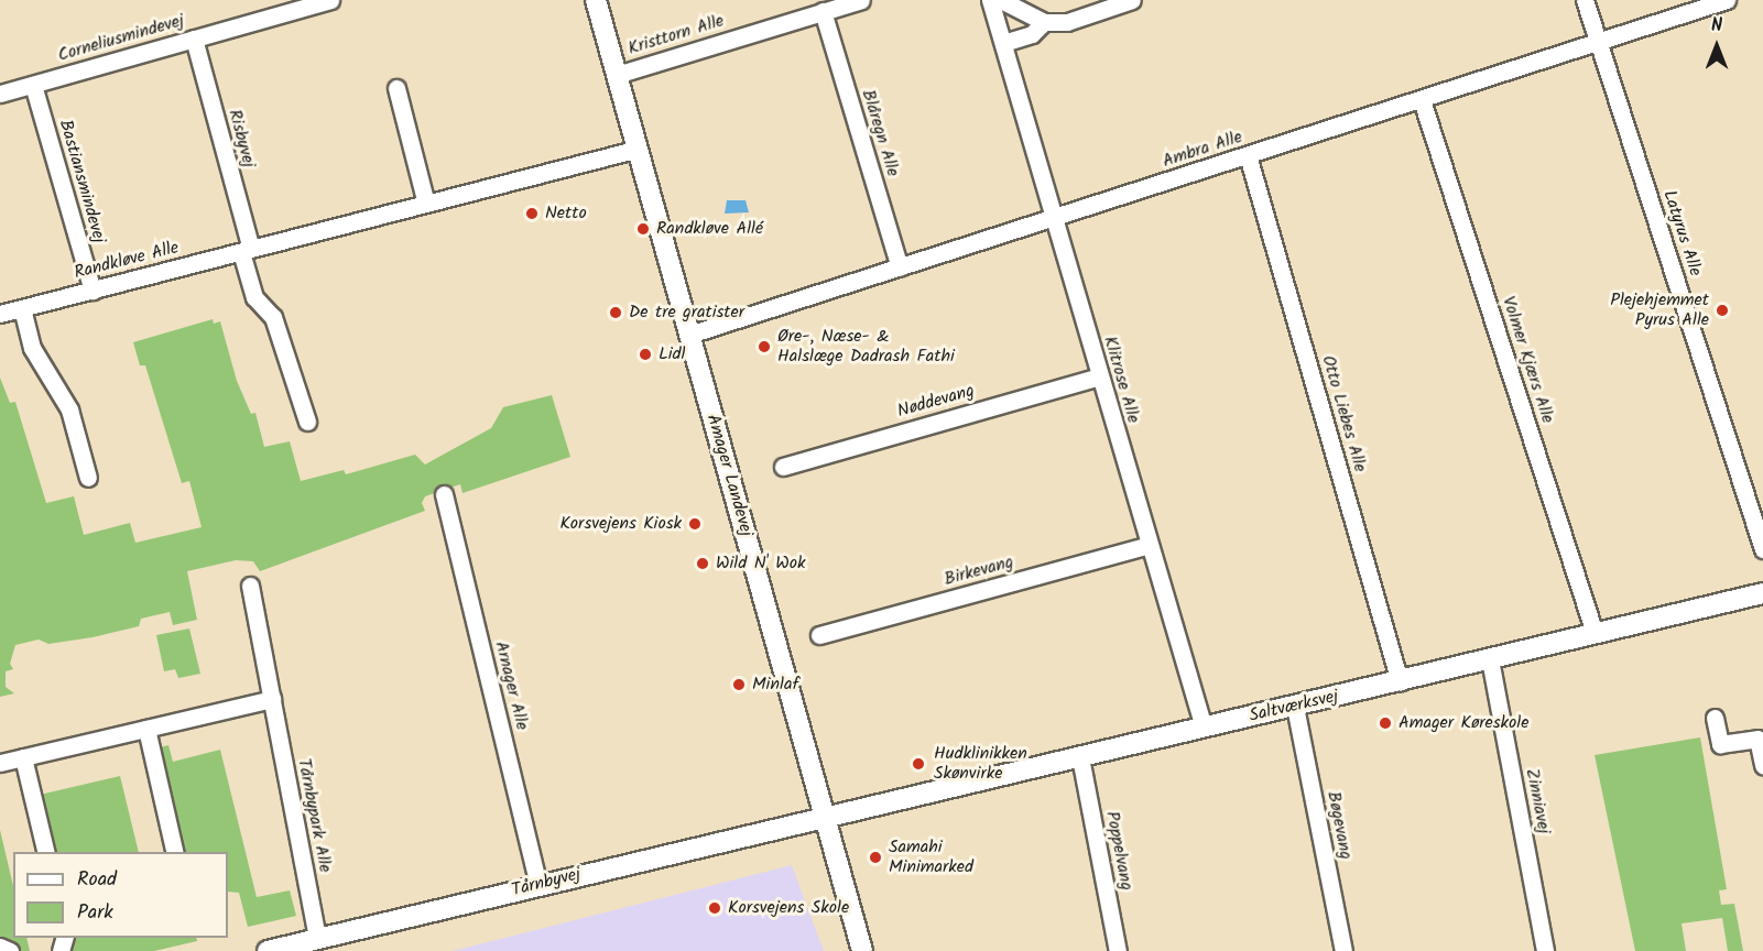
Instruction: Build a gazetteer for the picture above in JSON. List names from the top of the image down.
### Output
{
  "streets": {
    "street": [
      "Kristtorn Alle",
      "Corneliusmindevej",
      "Blåregn Alle",
      "Risbyvej",
      "Ambra Alle",
      "Bastiansmindevej",
      "Latyrus Alle",
      "Randkløve Alle",
      "Volmer Kjærs Alle",
      "Klitrose Alle",
      "Nøddevang",
      "Otto Liebes Alle",
      "Amager Landevej",
      "Birkevang",
      "Arnager Alle",
      "Saltværksvej",
      "Zinniavej",
      "Tårnbypark Alle",
      "Bøgevang",
      "Poppelvang",
      "Tårnbyvej"
    ]
  },
  "crossings": [
    ["Kristtorn Alle", "Blåregn Alle"],
    ["Kristtorn Alle", "Amager Landevej"],
    ["Corneliusmindevej", "Risbyvej"],
    ["Corneliusmindevej", "Bastiansmindevej"],
    ["Blåregn Alle", "Ambra Alle"],
    ["Risbyvej", "Randkløve Alle"],
    ["Ambra Alle", "Latyrus Alle"],
    ["Ambra Alle", "Volmer Kjærs Alle"],
    ["Ambra Alle", "Klitrose Alle"],
    ["Ambra Alle", "Otto Liebes Alle"],
    ["Ambra Alle", "Amager Landevej"],
    ["Bastiansmindevej", "Randkløve Alle"],
    ["Randkløve Alle", "Amager Landevej"],
    ["Volmer Kjærs Alle", "Saltværksvej"],
    ["Klitrose Alle", "Nøddevang"],
    ["Klitrose Alle", "Birkevang"],
    ["Klitrose Alle", "Saltværksvej"],
    ["Otto Liebes Alle", "Saltværksvej"],
    ["Amager Landevej", "Saltværksvej"],
    ["Amager Landevej", "Tårnbyvej"],
    ["Arnager Alle", "Tårnbyvej"],
    ["Saltværksvej", "Zinniavej"],
    ["Saltværksvej", "Bøgevang"],
    ["Saltværksvej", "Poppelvang"],
    ["Saltværksvej", "Tårnbyvej"],
    ["Tårnbypark Alle", "Tårnbyvej"]
  ],
  "places": [
    "Netto",
    "Randkløve Allé",
    "Plejehjemmet Pyrus Alle",
    "De tre gratister",
    "Øre-, Næse- & Halslæge Dadrash Fathi",
    "Lidl",
    "Korsvejens Kiosk",
    "Wild N' Wok",
    "Minlaf",
    "Amager Køreskole",
    "Hudklinikken Skønvirke",
    "Samahi Minimarked",
    "Korsvejens Skole"
  ],
  "legend": ["Road", "Park"],
  "north": "top"
}
